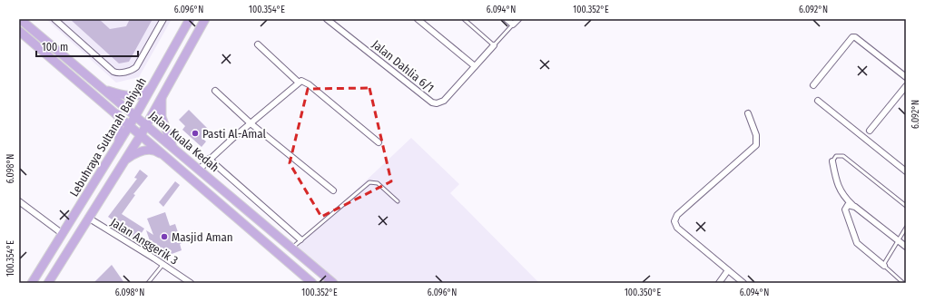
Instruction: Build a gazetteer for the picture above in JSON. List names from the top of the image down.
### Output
{
  "streets": {
    "main road": ["Lebuhraya Sultanah Bahiyah", "Jalan Kuala Kedah"],
    "street": ["Jalan Dahlia 6/1", "Jalan Anggerik 3"]
  },
  "crossings": [
    ["Lebuhraya Sultanah Bahiyah", "Jalan Kuala Kedah"],
    ["Lebuhraya Sultanah Bahiyah", "Jalan Anggerik 3"]
  ],
  "places": ["Pasti Al-Amal", "Masjid Aman"],
  "scale_bar": "100 m",
  "coordinates": [
    "6.096°N",
    "100.354°E",
    "6.094°N",
    "100.352°E",
    "6.092°N",
    "6.098°N",
    "100.350°E"
  ]
}
